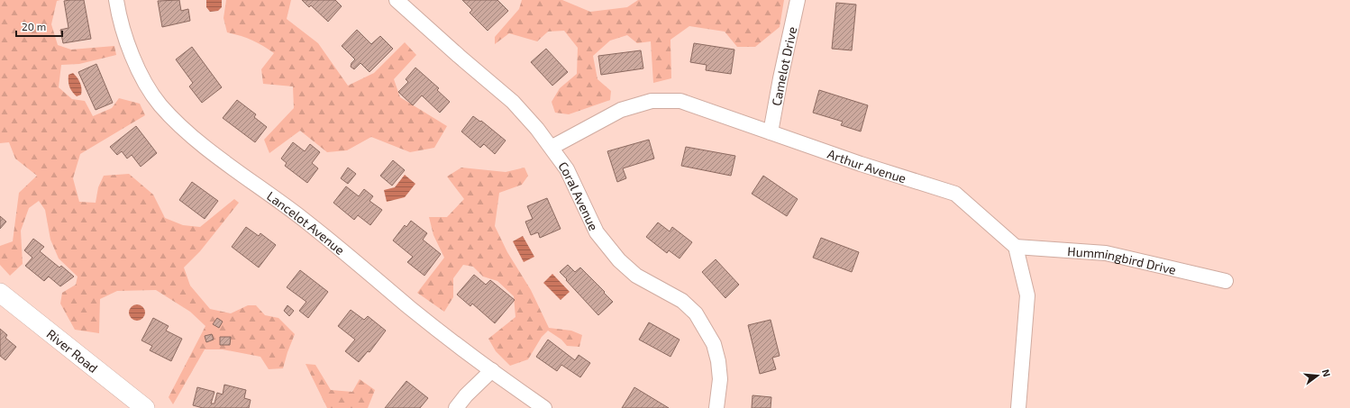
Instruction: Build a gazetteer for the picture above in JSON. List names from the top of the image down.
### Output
{
  "streets": {
    "street": [
      "Camelot Drive",
      "Arthur Avenue",
      "Coral Avenue",
      "Lancelot Avenue",
      "Hummingbird Drive",
      "River Road"
    ]
  },
  "crossings": [
    ["Camelot Drive", "Arthur Avenue"],
    ["Arthur Avenue", "Coral Avenue"],
    ["Arthur Avenue", "Hummingbird Drive"]
  ],
  "scale_bar": "20 m",
  "north": "right"
}
